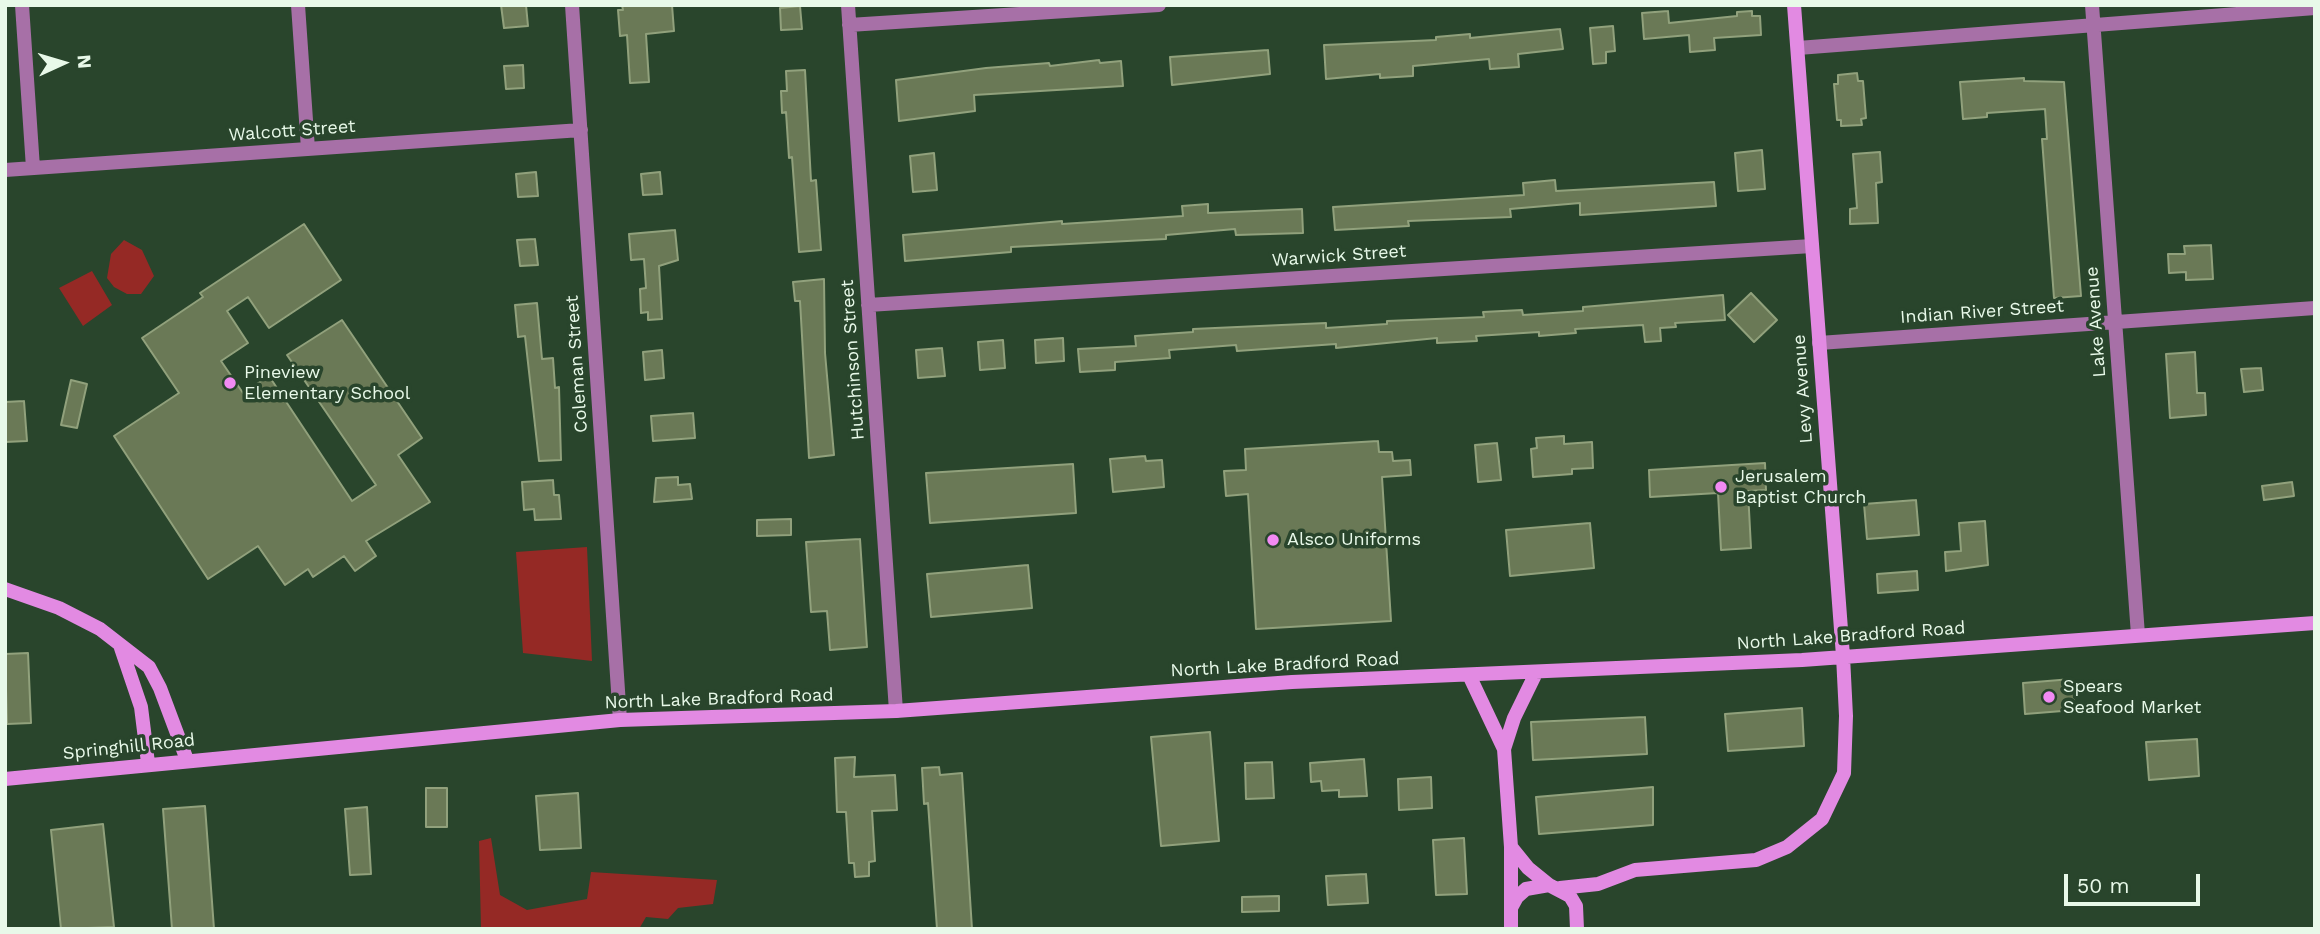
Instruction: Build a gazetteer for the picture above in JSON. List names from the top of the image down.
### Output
{
  "streets": {
    "main road": ["Levy Avenue", "North Lake Bradford Road", "Springhill Road"],
    "street": [
      "Walcott Street",
      "Warwick Street",
      "Indian River Street",
      "Lake Avenue",
      "Hutchinson Street",
      "Coleman Street"
    ]
  },
  "crossings": [
    ["Walcott Street", "Coleman Street"],
    ["Warwick Street", "Hutchinson Street"],
    ["Warwick Street", "Levy Avenue"],
    ["Indian River Street", "Lake Avenue"],
    ["Indian River Street", "Levy Avenue"],
    ["Lake Avenue", "North Lake Bradford Road"],
    ["Hutchinson Street", "North Lake Bradford Road"],
    ["Coleman Street", "North Lake Bradford Road"],
    ["Levy Avenue", "North Lake Bradford Road"],
    ["North Lake Bradford Road", "Springhill Road"]
  ],
  "places": [
    "Pineview Elementary School",
    "Jerusalem Baptist Church",
    "Alsco Uniforms",
    "Spears Seafood Market"
  ],
  "scale_bar": "50 m",
  "north": "right"
}
